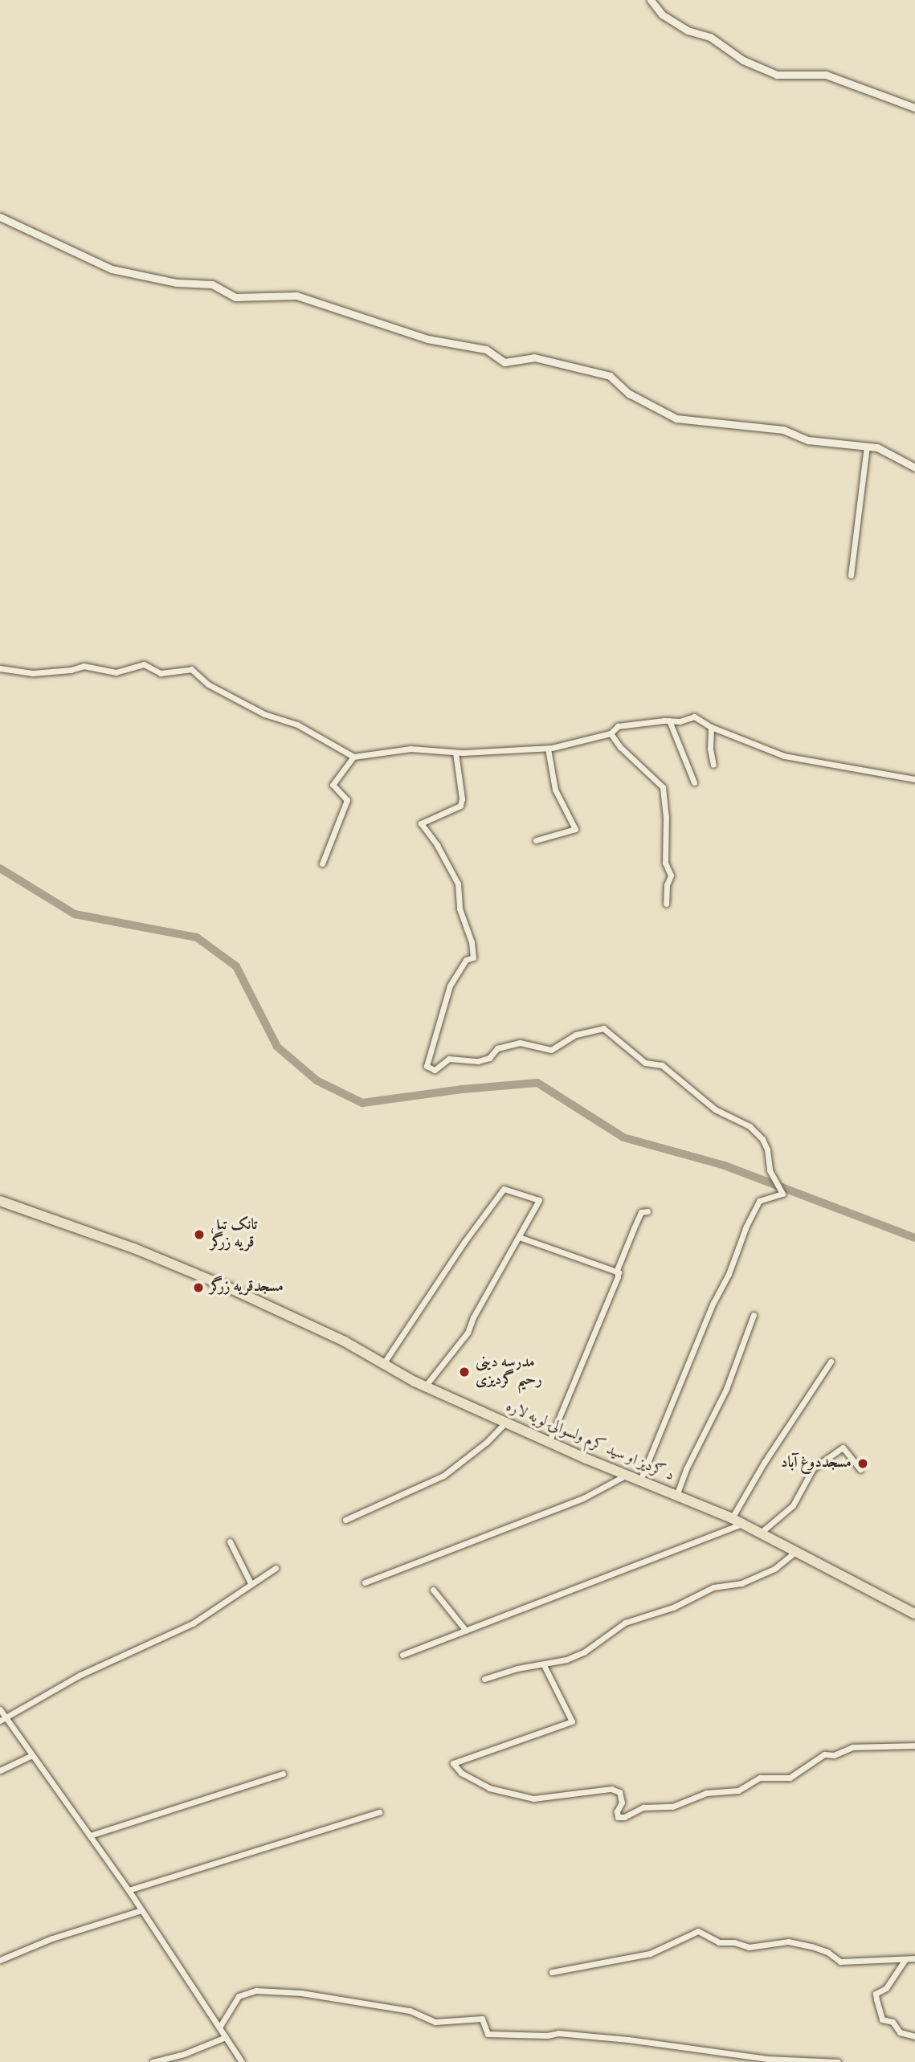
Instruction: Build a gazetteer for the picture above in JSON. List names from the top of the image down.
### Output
{
  "streets": {
    "highway": ["د ګردیز او سید کرم ولسوالۍ لویه لاره"]
  },
  "places": [
    "تانک تیل قریه زرگر",
    "مسجدقریه زرگر",
    "مدرسه دینی رحیم گردیزی",
    "مسجددوغ آباد"
  ]
}
